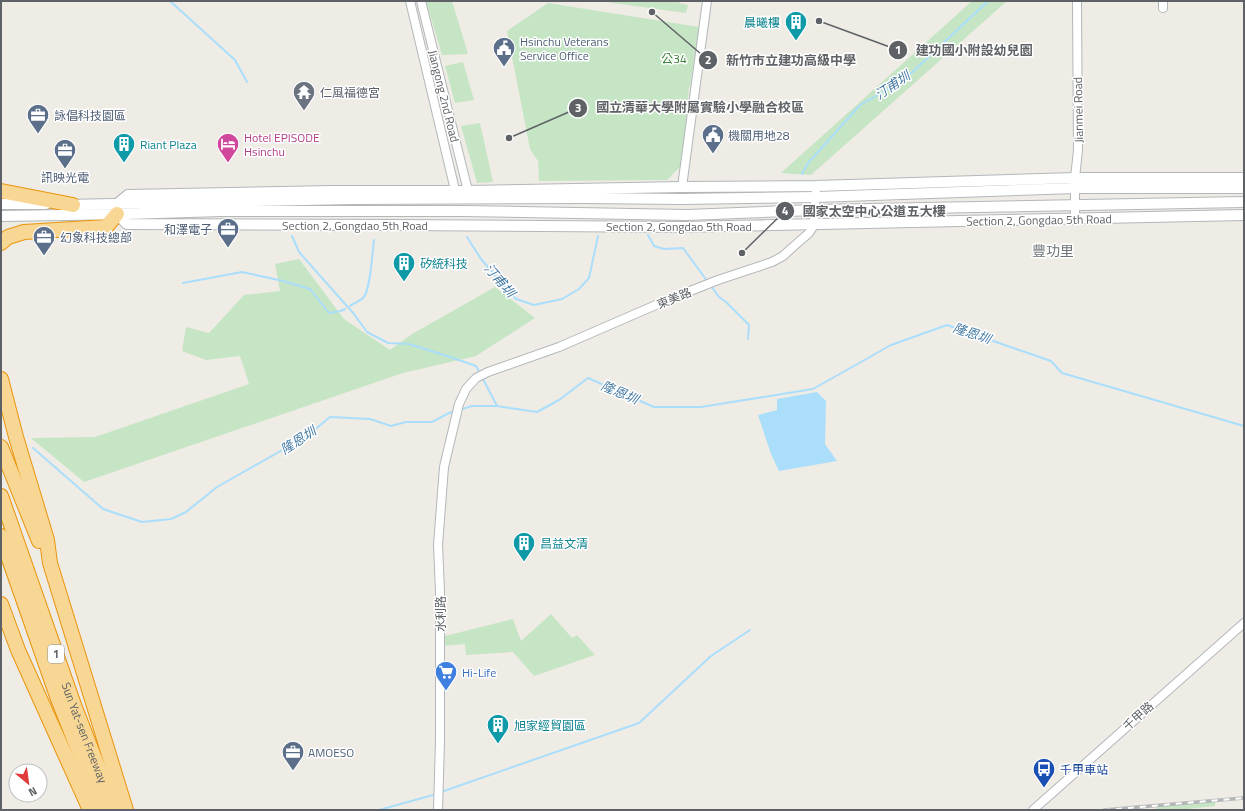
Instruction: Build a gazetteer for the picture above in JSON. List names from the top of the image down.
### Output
{
  "streets": {
    "highway": ["1", "Sun Yat-sen Freeway"],
    "street": [
      "Jiangong 2nd Road",
      "Jianmei Road",
      "Section 2, Gongdao 5th Road",
      "東美路",
      "水利路",
      "千甲路"
    ]
  },
  "crossings": [
    ["Jiangong 2nd Road", "Section 2, Gongdao 5th Road"],
    ["Jianmei Road", "Section 2, Gongdao 5th Road"],
    ["Section 2, Gongdao 5th Road", "東美路"],
    ["東美路", "水利路"]
  ],
  "districts": ["豐功里"],
  "water": ["汀甫圳", "隆恩圳"],
  "parks": ["公34"],
  "places": {
    "other": [
      "新竹市立建功高級中學",
      "建功國小附設幼兒園",
      "國立清華大學附屬實驗小學融合校區",
      "國家太空中心公道五大樓"
    ],
    "building": [
      "晨曦樓",
      "Riant Plaza",
      "矽統科技",
      "昌益文清",
      "旭家經貿園區"
    ],
    "public building": ["Hsinchu Veterans Service Office", "機關用地28"],
    "temple": ["仁風福德宮"],
    "office": [
      "詠倡科技園區",
      "訊映光電",
      "和澤電子",
      "幻象科技總部",
      "AMOESO"
    ],
    "hotel": ["Hotel EPISODE Hsinchu"],
    "supermarket": ["Hi-Life"],
    "bus stop": ["千甲車站"]
  },
  "north": "bottom right"
}
